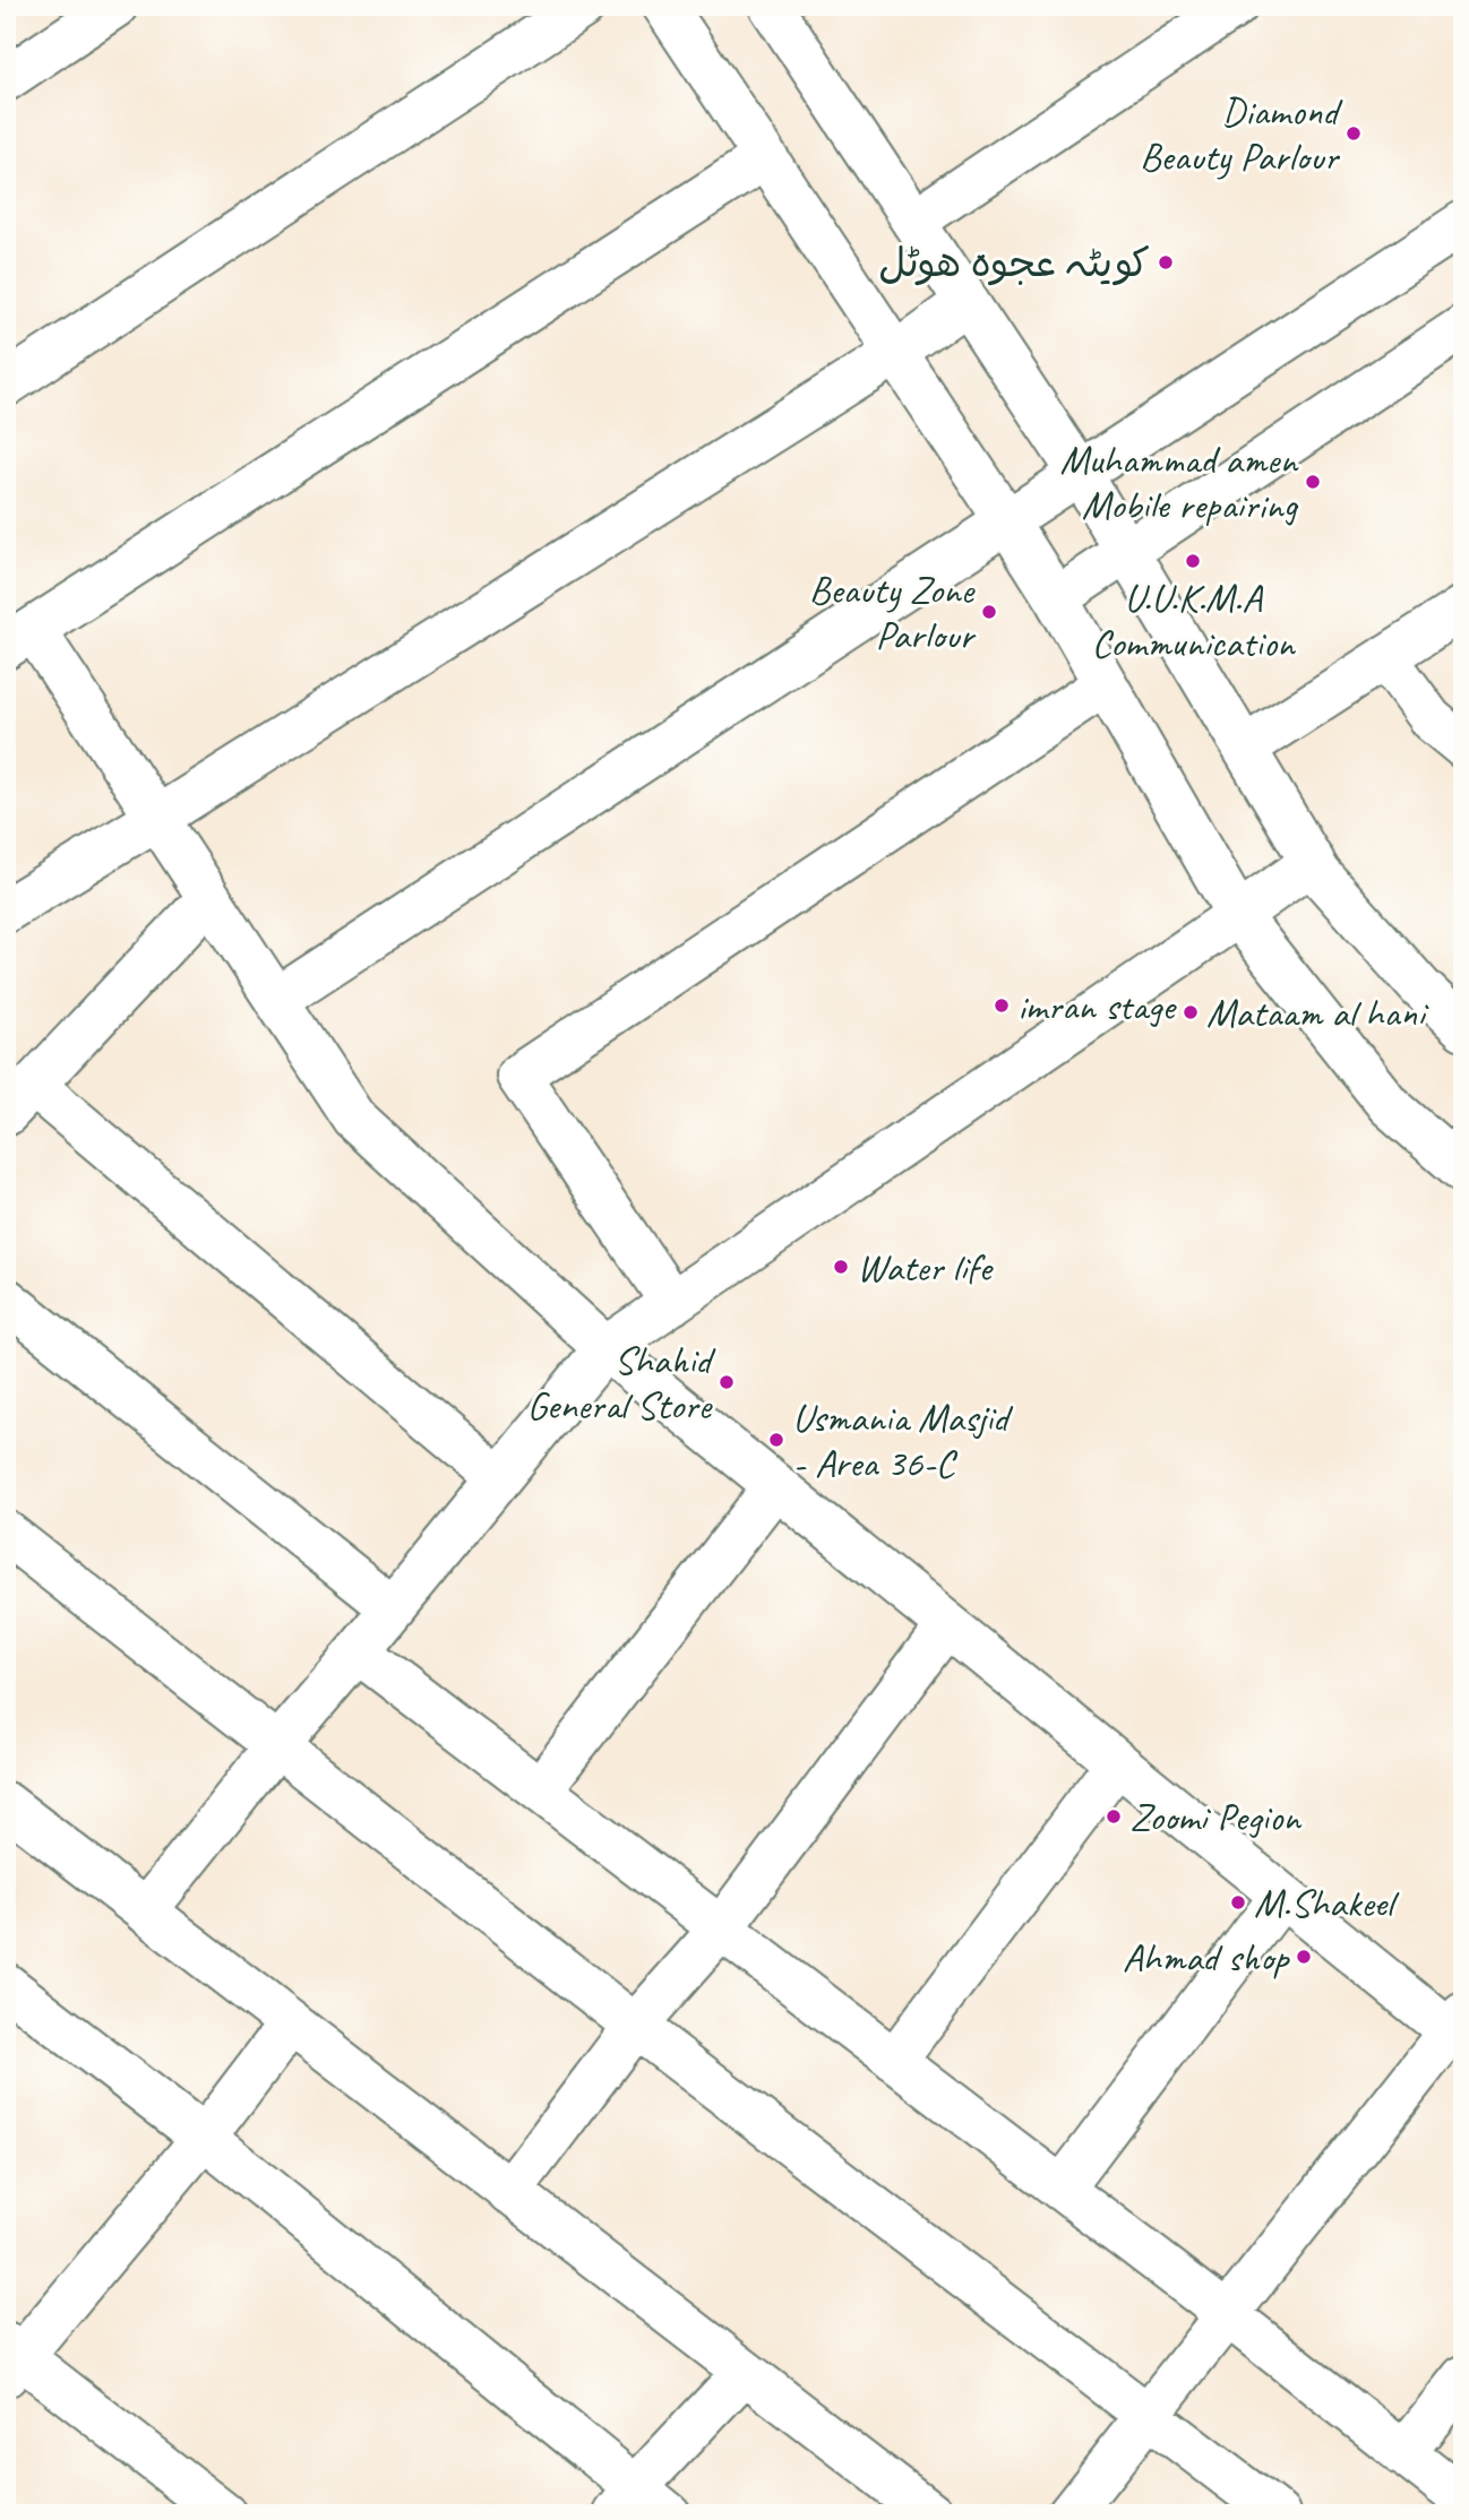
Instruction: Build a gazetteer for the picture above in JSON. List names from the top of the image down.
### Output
{
  "places": [
    "Diamond Beauty Parlour",
    "کویٹہ عجوہ ھوٹل",
    "Muhammad amen Mobile repairing",
    "U.U.K.M.A Communication",
    "Beauty Zone Parlour",
    "imran stage",
    "Mataam al hani",
    "Water life",
    "Shahid General Store",
    "Usmania Masjid - Area 36-C",
    "Zoomi Pegion",
    "M.Shakeel",
    "Ahmad shop"
  ]
}
